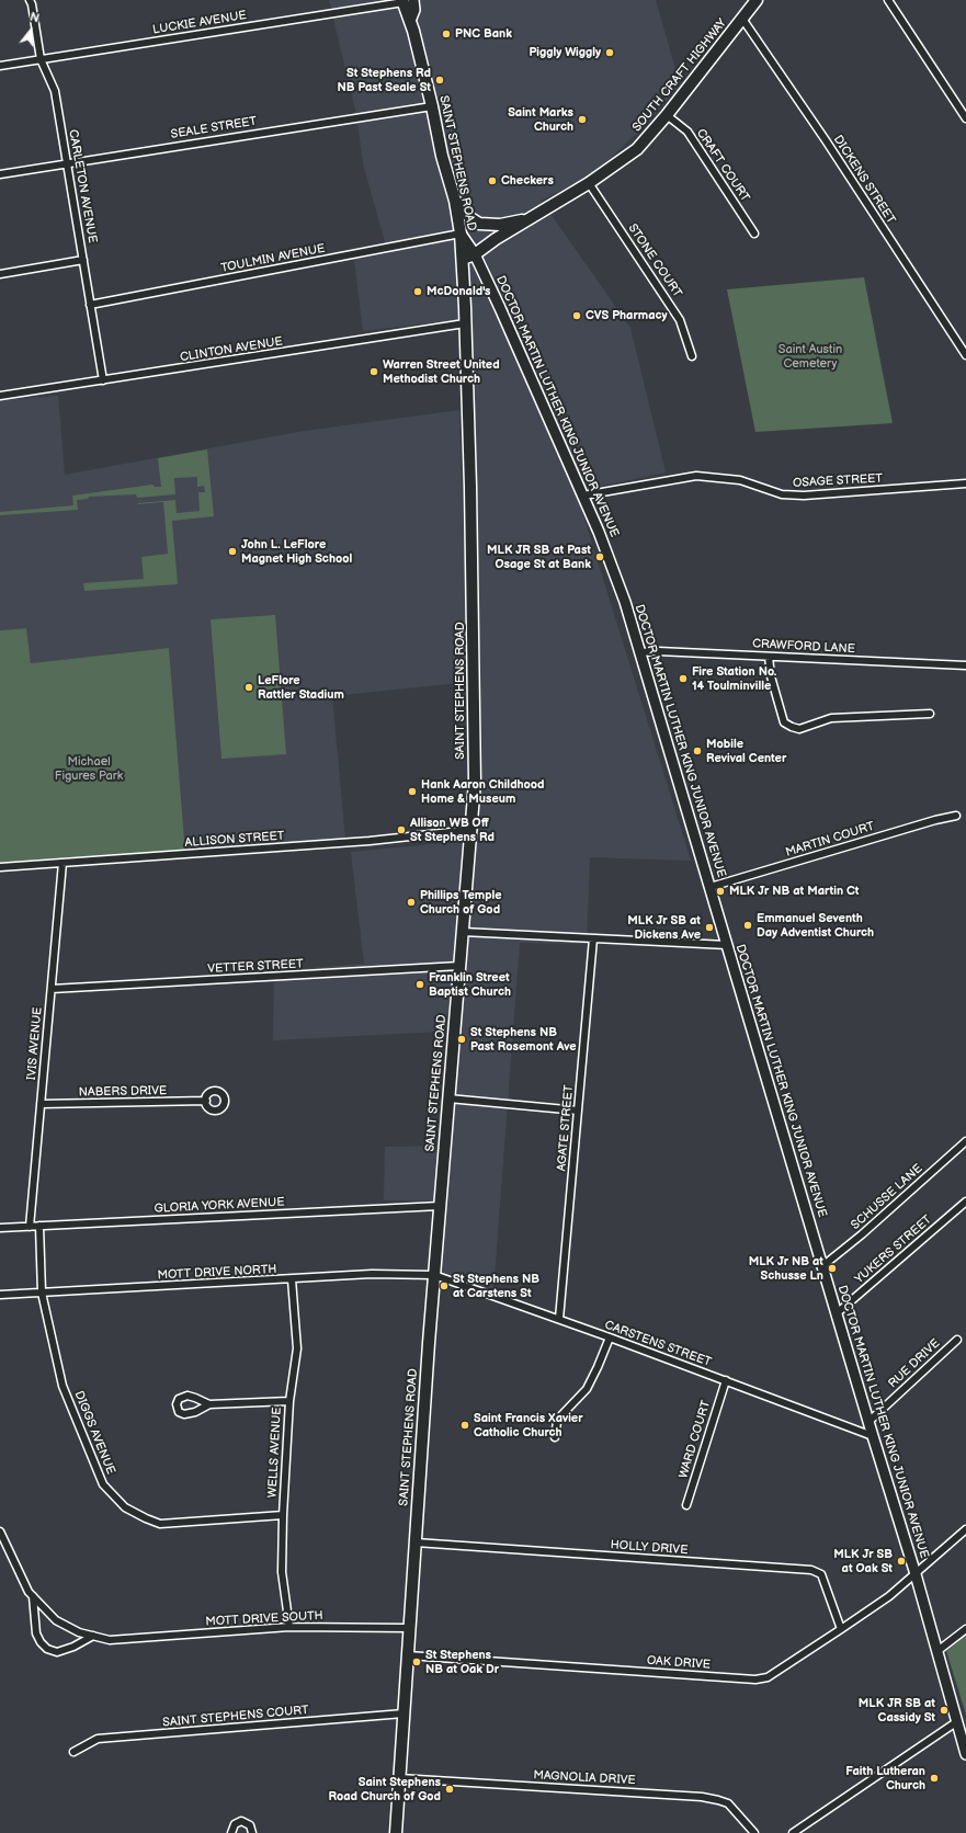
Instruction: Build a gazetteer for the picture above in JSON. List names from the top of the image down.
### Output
{
  "streets": {
    "main road": ["SOUTH CRAFT HIGHWAY", "SAINT STEPHENS ROAD", "DOCTOR MARTIN LUTHER KING JUNIOR AVENUE"],
    "street": [
      "LUCKIE AVENUE",
      "SEALE STREET",
      "CRAFT COURT",
      "DICKENS STREET",
      "CARLETON AVENUE",
      "TOULMIN AVENUE",
      "STONE COURT",
      "CLINTON AVENUE",
      "OSAGE STREET",
      "CRAWFORD LANE",
      "ALLISON STREET",
      "MARTIN COURT",
      "VETTER STREET",
      "IVIS AVENUE",
      "NABERS DRIVE",
      "AGATE STREET",
      "SCHUSSE LANE",
      "GLORIA YORK AVENUE",
      "YUKERS STREET",
      "MOTT DRIVE NORTH",
      "CARSTENS STREET",
      "RUE DRIVE",
      "DIGGS AVENUE",
      "WARD COURT",
      "WELLS AVENUE",
      "HOLLY DRIVE",
      "MOTT DRIVE SOUTH",
      "OAK DRIVE",
      "SAINT STEPHENS COURT",
      "MAGNOLIA DRIVE"
    ]
  },
  "crossings": [
    ["LUCKIE AVENUE", "SAINT STEPHENS ROAD"],
    ["LUCKIE AVENUE", "CARLETON AVENUE"],
    ["SOUTH CRAFT HIGHWAY", "SAINT STEPHENS ROAD"],
    ["SOUTH CRAFT HIGHWAY", "CRAFT COURT"],
    ["SOUTH CRAFT HIGHWAY", "DICKENS STREET"],
    ["SOUTH CRAFT HIGHWAY", "STONE COURT"],
    ["SOUTH CRAFT HIGHWAY", "DOCTOR MARTIN LUTHER KING JUNIOR AVENUE"],
    ["SEALE STREET", "SAINT STEPHENS ROAD"],
    ["SEALE STREET", "CARLETON AVENUE"],
    ["SAINT STEPHENS ROAD", "TOULMIN AVENUE"],
    ["SAINT STEPHENS ROAD", "CLINTON AVENUE"],
    ["SAINT STEPHENS ROAD", "DOCTOR MARTIN LUTHER KING JUNIOR AVENUE"],
    ["SAINT STEPHENS ROAD", "ALLISON STREET"],
    ["SAINT STEPHENS ROAD", "VETTER STREET"],
    ["SAINT STEPHENS ROAD", "GLORIA YORK AVENUE"],
    ["SAINT STEPHENS ROAD", "MOTT DRIVE NORTH"],
    ["SAINT STEPHENS ROAD", "CARSTENS STREET"],
    ["SAINT STEPHENS ROAD", "HOLLY DRIVE"],
    ["SAINT STEPHENS ROAD", "MOTT DRIVE SOUTH"],
    ["SAINT STEPHENS ROAD", "OAK DRIVE"],
    ["SAINT STEPHENS ROAD", "SAINT STEPHENS COURT"],
    ["SAINT STEPHENS ROAD", "MAGNOLIA DRIVE"],
    ["CARLETON AVENUE", "TOULMIN AVENUE"],
    ["CARLETON AVENUE", "CLINTON AVENUE"],
    ["TOULMIN AVENUE", "DOCTOR MARTIN LUTHER KING JUNIOR AVENUE"],
    ["DOCTOR MARTIN LUTHER KING JUNIOR AVENUE", "OSAGE STREET"],
    ["DOCTOR MARTIN LUTHER KING JUNIOR AVENUE", "CRAWFORD LANE"],
    ["DOCTOR MARTIN LUTHER KING JUNIOR AVENUE", "MARTIN COURT"],
    ["DOCTOR MARTIN LUTHER KING JUNIOR AVENUE", "SCHUSSE LANE"],
    ["DOCTOR MARTIN LUTHER KING JUNIOR AVENUE", "YUKERS STREET"],
    ["DOCTOR MARTIN LUTHER KING JUNIOR AVENUE", "CARSTENS STREET"],
    ["DOCTOR MARTIN LUTHER KING JUNIOR AVENUE", "RUE DRIVE"],
    ["DOCTOR MARTIN LUTHER KING JUNIOR AVENUE", "OAK DRIVE"],
    ["ALLISON STREET", "IVIS AVENUE"],
    ["VETTER STREET", "IVIS AVENUE"],
    ["IVIS AVENUE", "NABERS DRIVE"],
    ["IVIS AVENUE", "GLORIA YORK AVENUE"],
    ["AGATE STREET", "CARSTENS STREET"],
    ["GLORIA YORK AVENUE", "DIGGS AVENUE"],
    ["MOTT DRIVE NORTH", "CARSTENS STREET"],
    ["MOTT DRIVE NORTH", "DIGGS AVENUE"],
    ["MOTT DRIVE NORTH", "WELLS AVENUE"],
    ["CARSTENS STREET", "WARD COURT"],
    ["DIGGS AVENUE", "WELLS AVENUE"],
    ["WELLS AVENUE", "MOTT DRIVE SOUTH"],
    ["HOLLY DRIVE", "OAK DRIVE"]
  ],
  "parks": ["Saint Austin Cemetery", "Michael Figures Park"],
  "places": [
    "PNC Bank",
    "Piggly Wiggly",
    "St Stephens Rd NB Past Seale St",
    "Saint Marks Church",
    "Checkers",
    "McDonald's",
    "CVS Pharmacy",
    "Warren Street United Methodist Church",
    "John L. LeFlore Magnet High School",
    "MLK JR SB at Past Osage St at Bank",
    "Fire Station No. 14 Toulminville",
    "LeFlore Rattler Stadium",
    "Mobile Revival Center",
    "Hank Aaron Childhood Home & Museum",
    "Allison WB Off St Stephens Rd",
    "MLK Jr NB at Martin Ct",
    "Phillips Temple Church of God",
    "Emmanuel Seventh Day Adventist Church",
    "MLK Jr SB at Dickens Ave",
    "Franklin Street Baptist Church",
    "St Stephens NB Past Rosemont Ave",
    "MLK Jr NB at Schusse Ln",
    "St Stephens NB at Carstens St",
    "Saint Francis Xavier Catholic Church",
    "MLK Jr SB at Oak St",
    "St Stephens NB at Oak Dr",
    "MLK JR SB at Cassidy St",
    "Faith Lutheran Church",
    "Saint Stephens Road Church of God"
  ],
  "north": "top"
}
